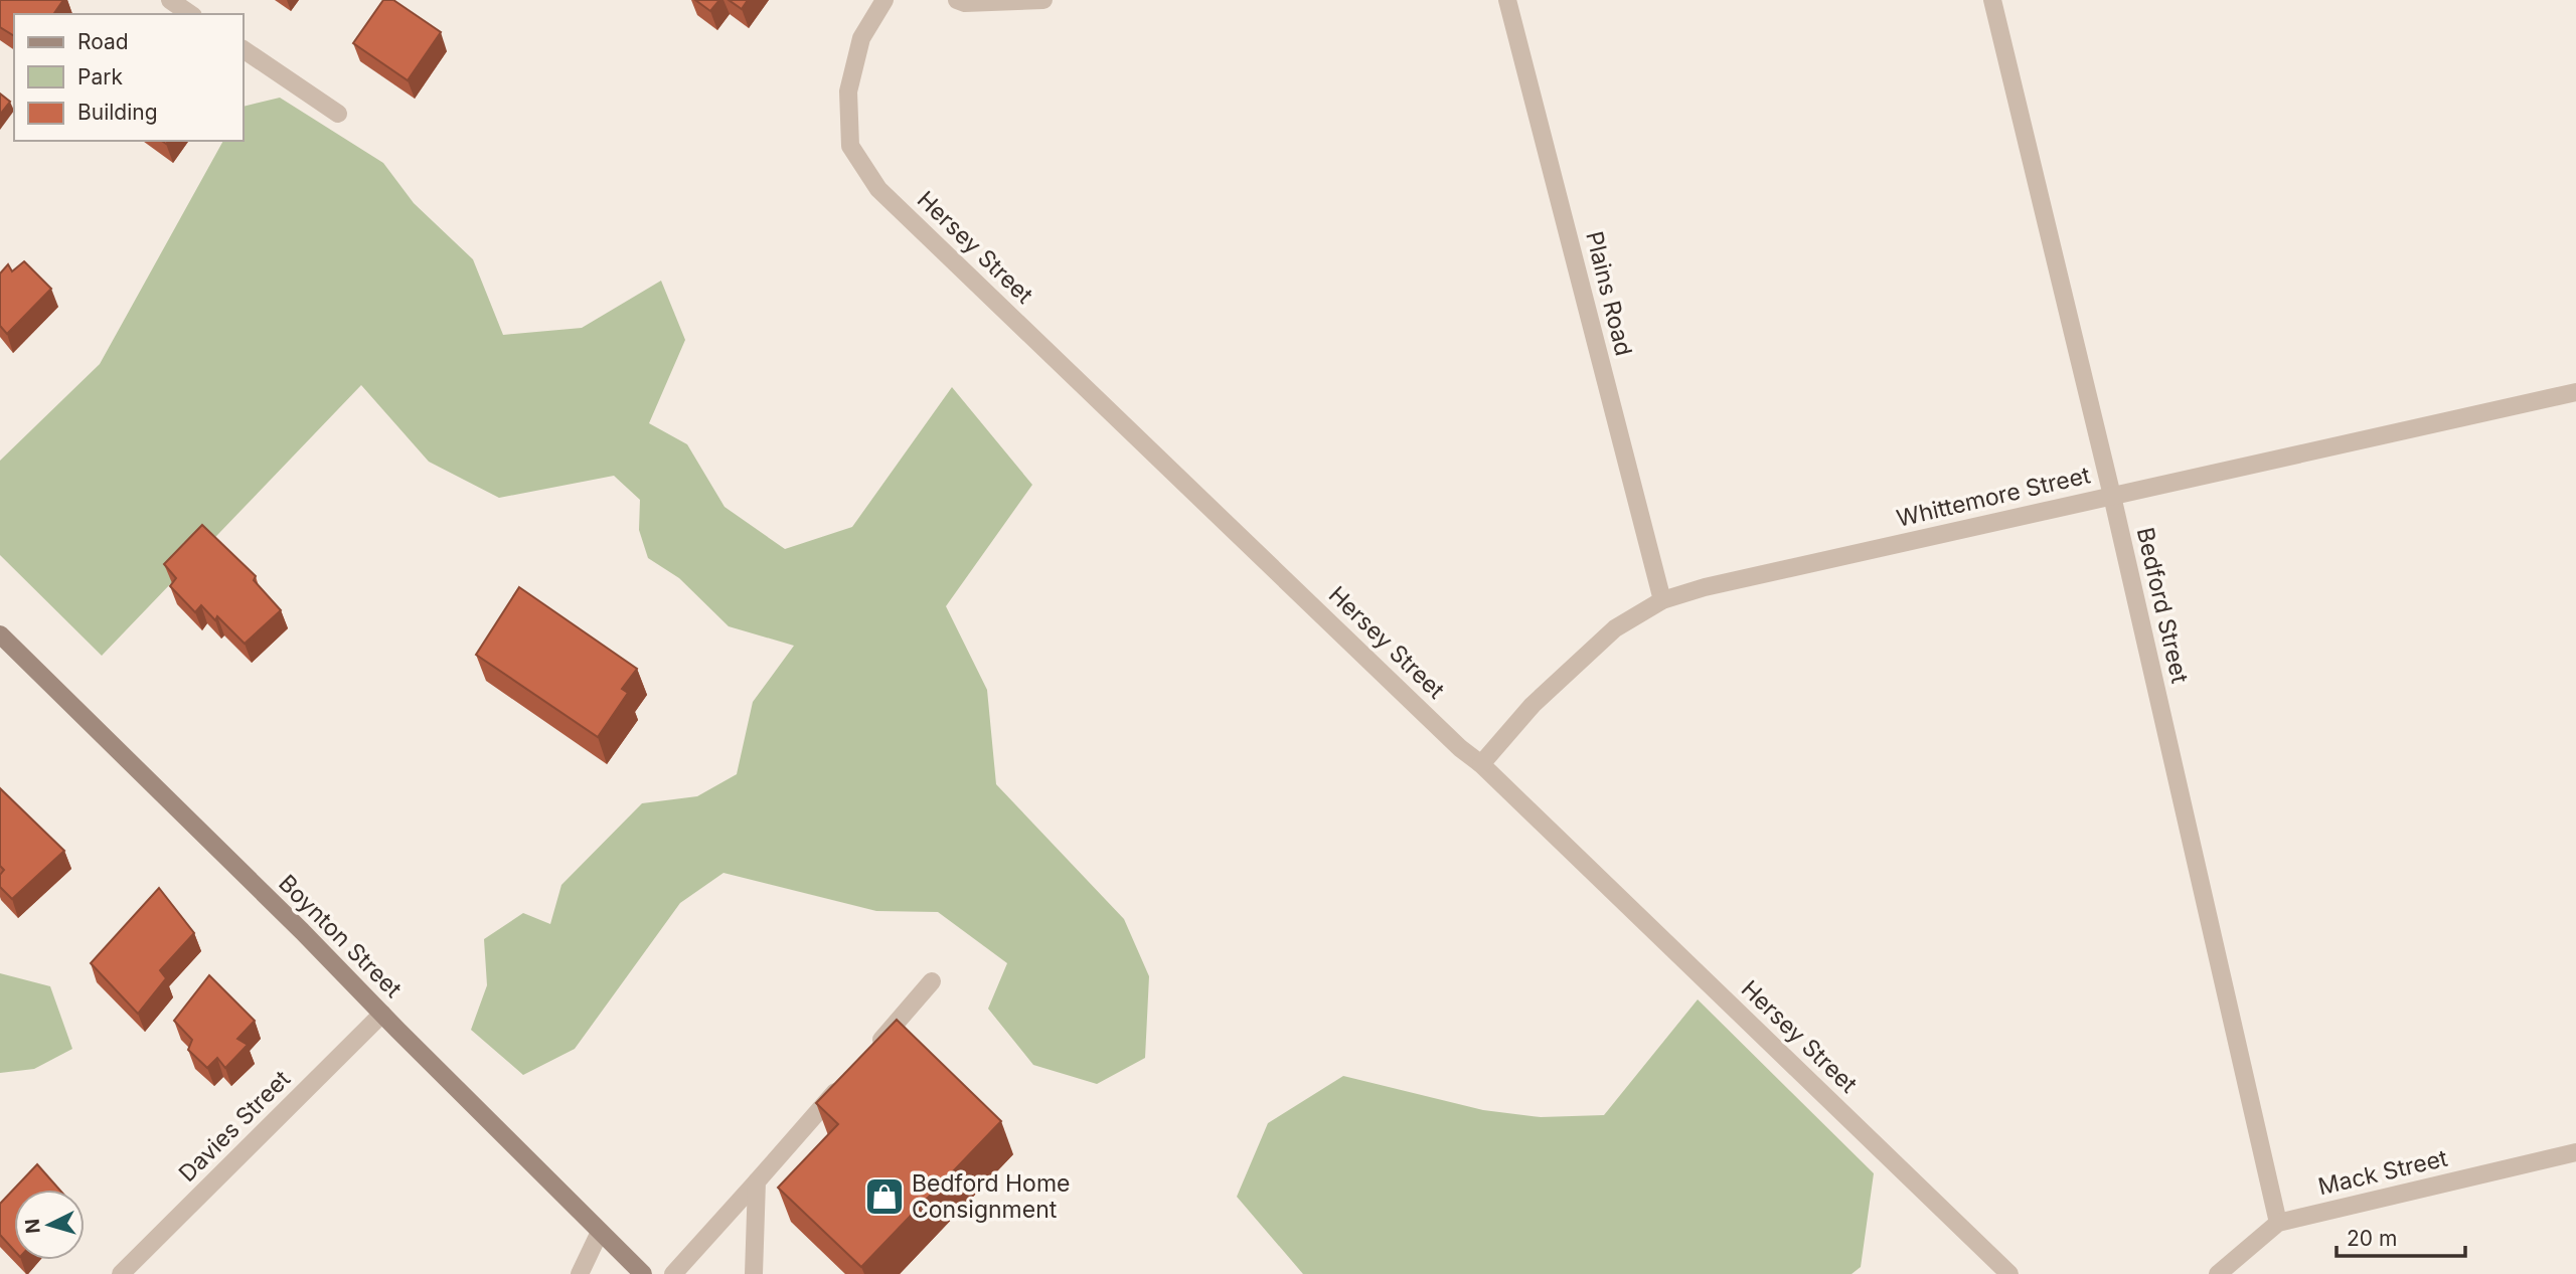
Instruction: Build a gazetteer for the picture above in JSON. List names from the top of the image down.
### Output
{
  "streets": {
    "street": [
      "Hersey Street",
      "Plains Road",
      "Whittemore Street",
      "Bedford Street",
      "Boynton Street",
      "Davies Street",
      "Mack Street"
    ]
  },
  "crossings": [
    ["Hersey Street", "Whittemore Street"],
    ["Plains Road", "Whittemore Street"],
    ["Whittemore Street", "Bedford Street"],
    ["Bedford Street", "Mack Street"],
    ["Boynton Street", "Davies Street"]
  ],
  "places": {
    "shop": ["Bedford Home Consignment"]
  },
  "legend": ["Road", "Park", "Building"],
  "scale_bar": "20 m",
  "north": "left"
}
